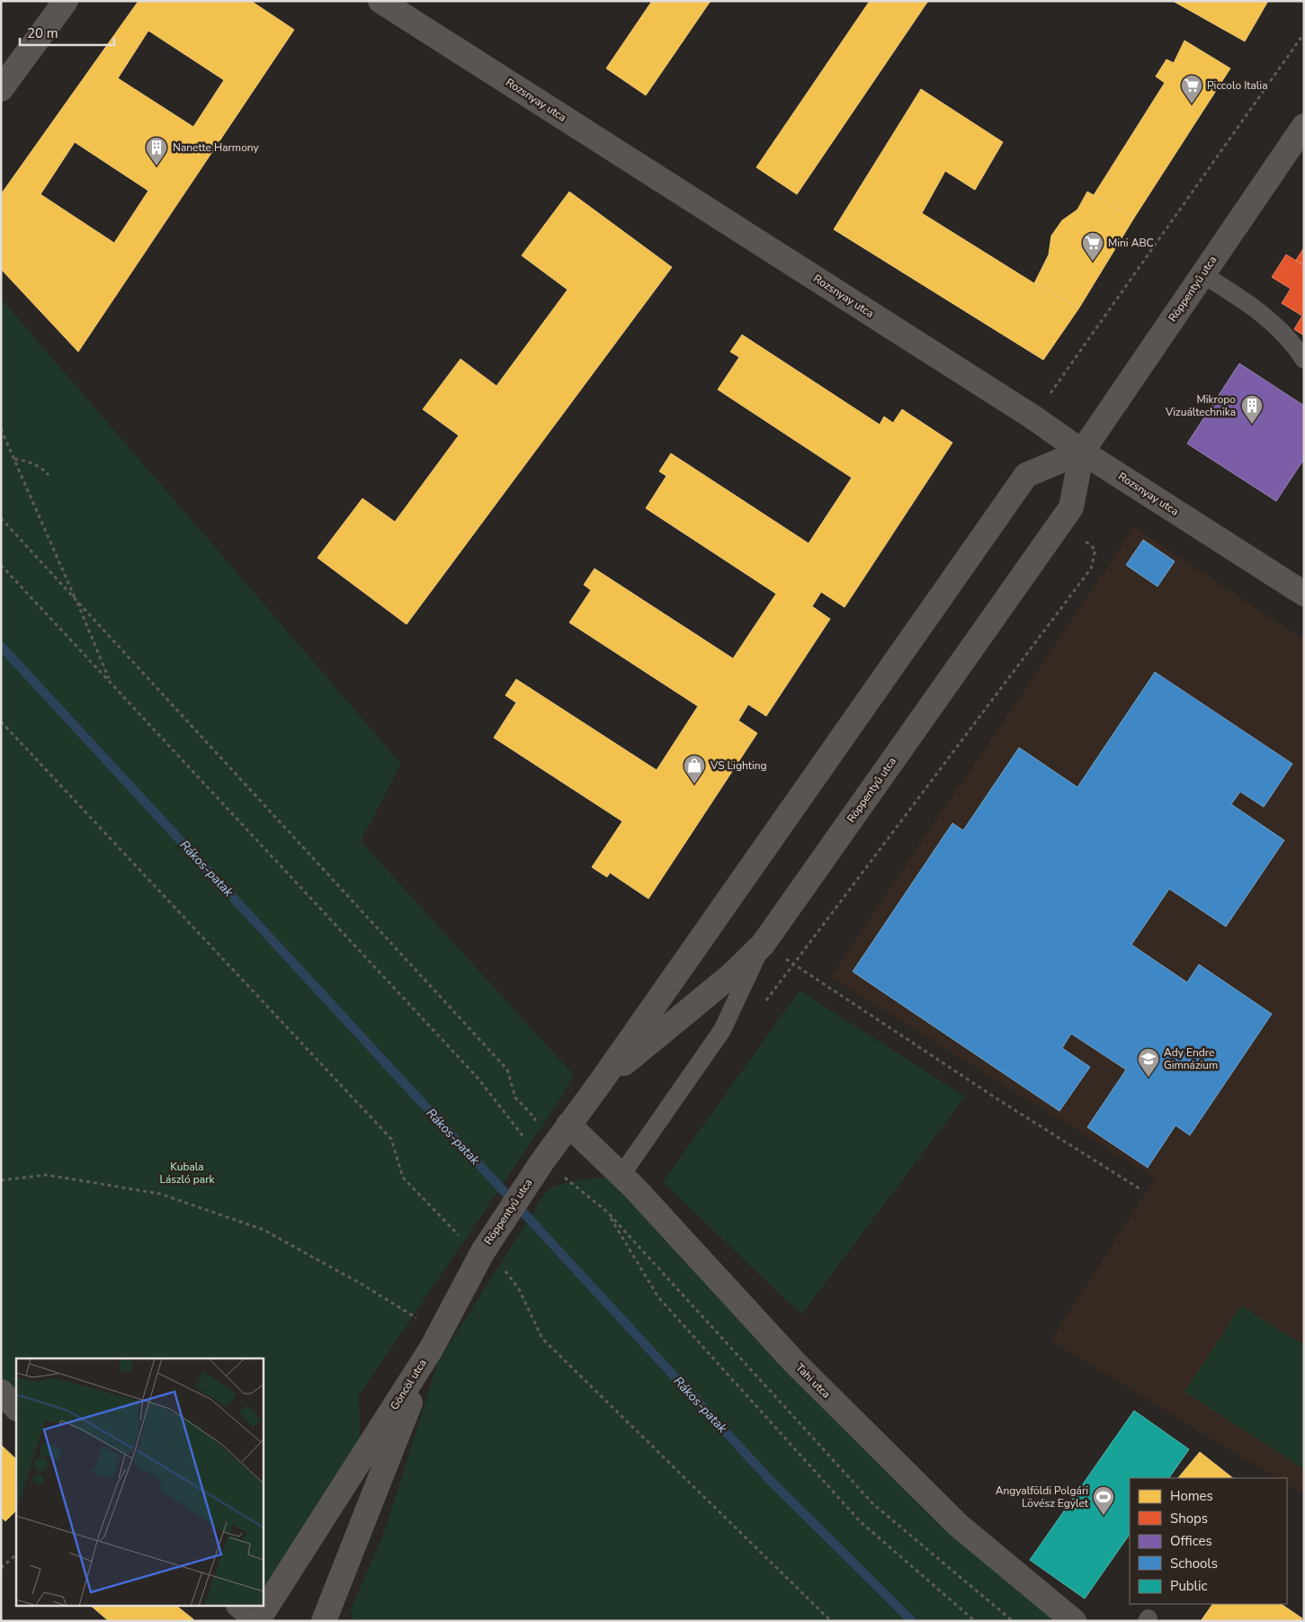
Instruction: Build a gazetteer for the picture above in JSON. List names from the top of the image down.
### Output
{
  "streets": {
    "street": [
      "Rozsnyay utca",
      "Röppentyű utca",
      "Tahi utca",
      "Göncöl utca"
    ]
  },
  "crossings": [
    ["Rozsnyay utca", "Röppentyű utca"],
    ["Röppentyű utca", "Tahi utca"],
    ["Röppentyű utca", "Göncöl utca"]
  ],
  "water": ["Rákos-patak"],
  "parks": ["Kubala László park"],
  "places": {
    "supermarket": ["Piccolo Italia", "Mini ABC"],
    "building": ["Nanette Harmony", "Mikropo Vizuáltechnika"],
    "shop": ["VS Lighting"],
    "school or university": ["Ady Endre Gimnázium"],
    "sports": ["Angyalföldi Polgári Lövész Egylet"]
  },
  "legend": [
    "Homes",
    "Shops",
    "Offices",
    "Schools",
    "Public"
  ],
  "scale_bar": "20 m"
}
